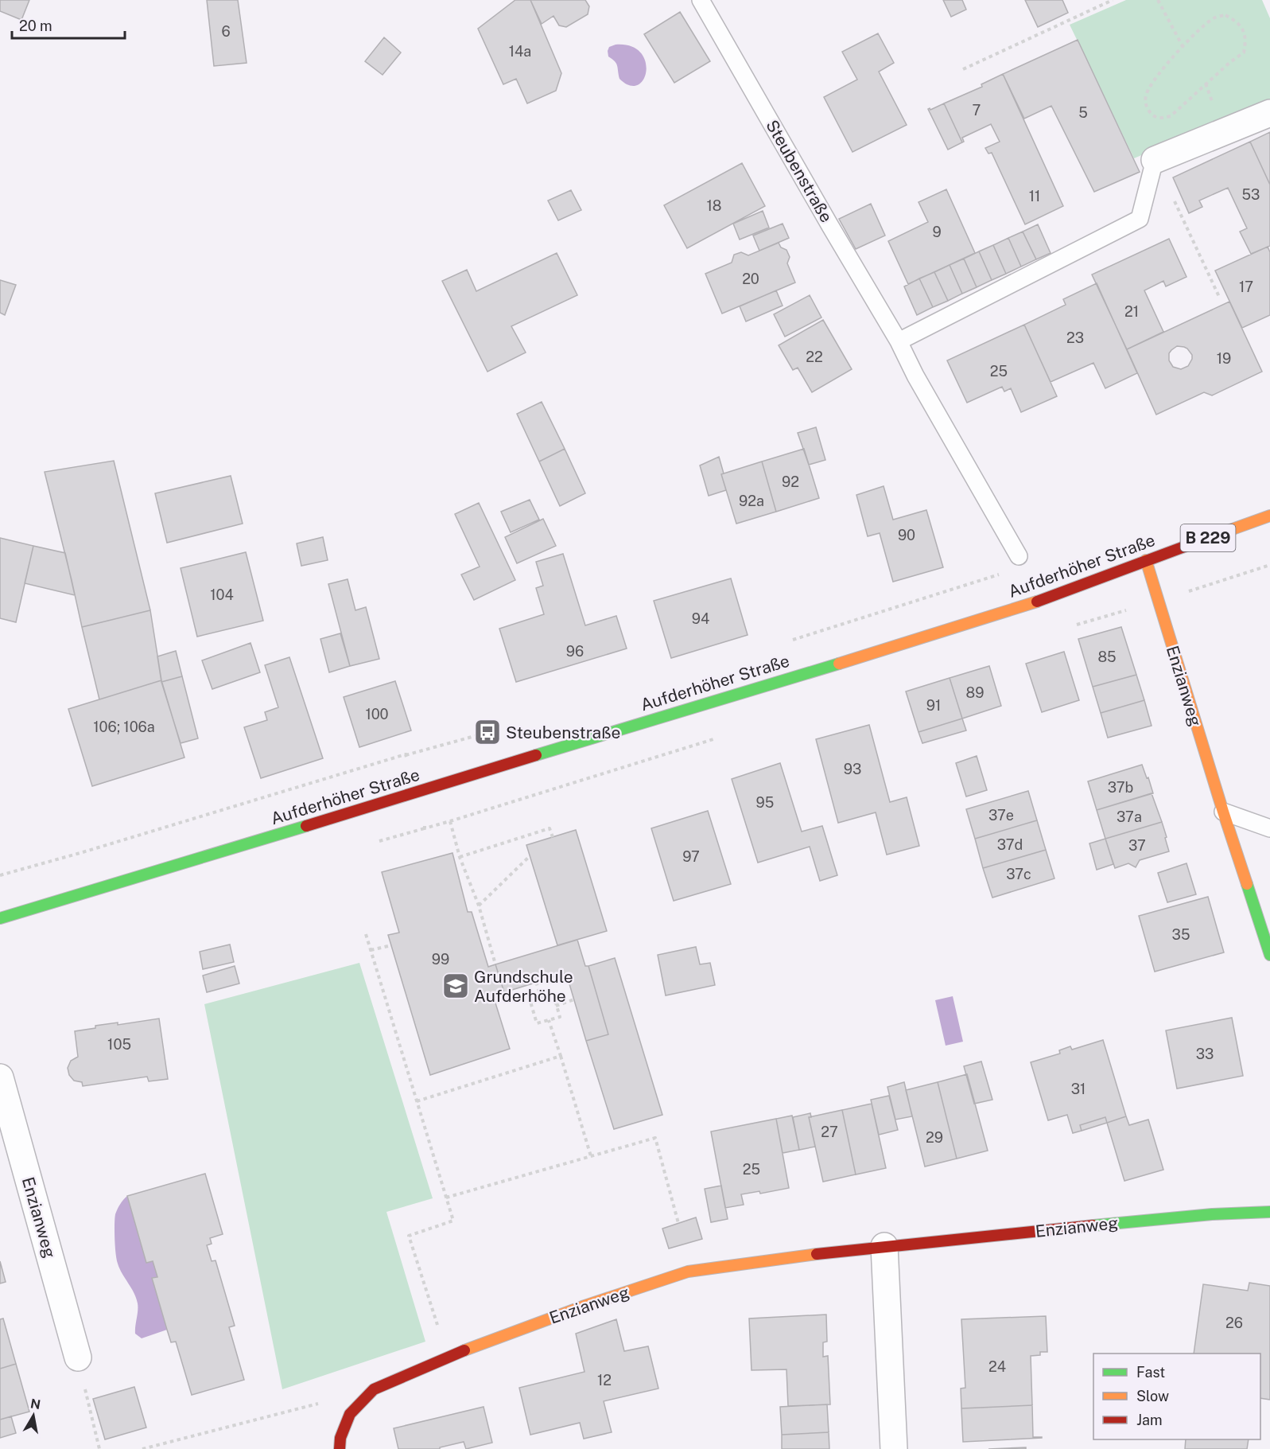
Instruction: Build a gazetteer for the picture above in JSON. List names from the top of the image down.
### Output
{
  "streets": {
    "street": ["B 229", "Aufderhöher Straße", "Enzianweg"],
    "lane": ["Steubenstraße"]
  },
  "crossings": [
    ["Aufderhöher Straße", "Enzianweg"]
  ],
  "places": {
    "bus stop": ["Steubenstraße"],
    "school or university": ["Grundschule Aufderhöhe"]
  },
  "house_numbers": [
    "6",
    "14a",
    "7",
    "5",
    "53",
    "11",
    "18",
    "9",
    "20",
    "17",
    "21",
    "23",
    "22",
    "19",
    "25",
    "92",
    "92a",
    "90",
    "104",
    "94",
    "96",
    "85",
    "89",
    "91",
    "100",
    "106; 106a",
    "93",
    "37b",
    "95",
    "37e",
    "37a",
    "37d",
    "37",
    "97",
    "37c",
    "35",
    "99",
    "105",
    "33",
    "31",
    "27",
    "29",
    "25",
    "26",
    "24",
    "12"
  ],
  "legend": ["Fast", "Slow", "Jam"],
  "scale_bar": "20 m",
  "north": "top"
}
